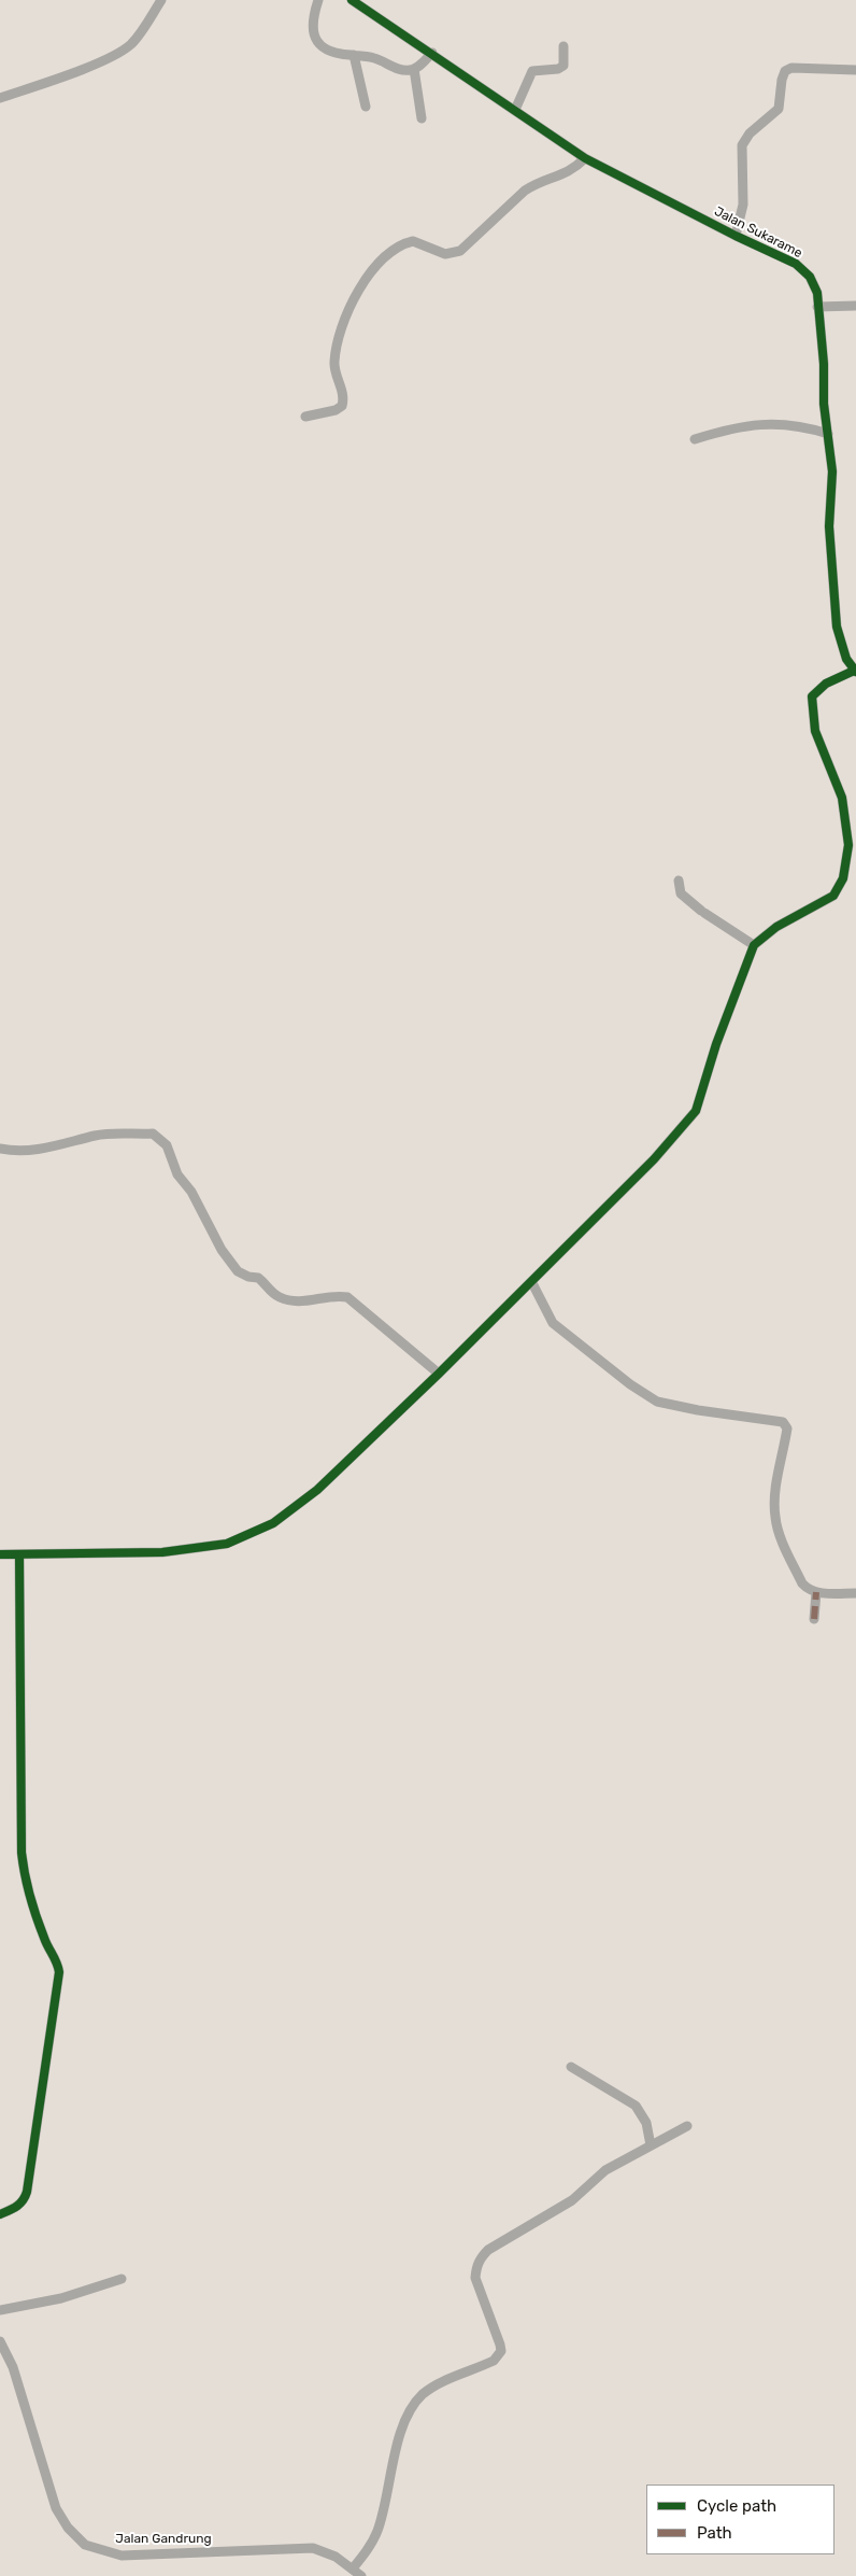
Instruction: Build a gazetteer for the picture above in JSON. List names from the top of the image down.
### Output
{
  "streets": {
    "street": ["Jalan Sukarame", "Jalan Gandrung"]
  },
  "legend": ["Cycle path", "Path"]
}
